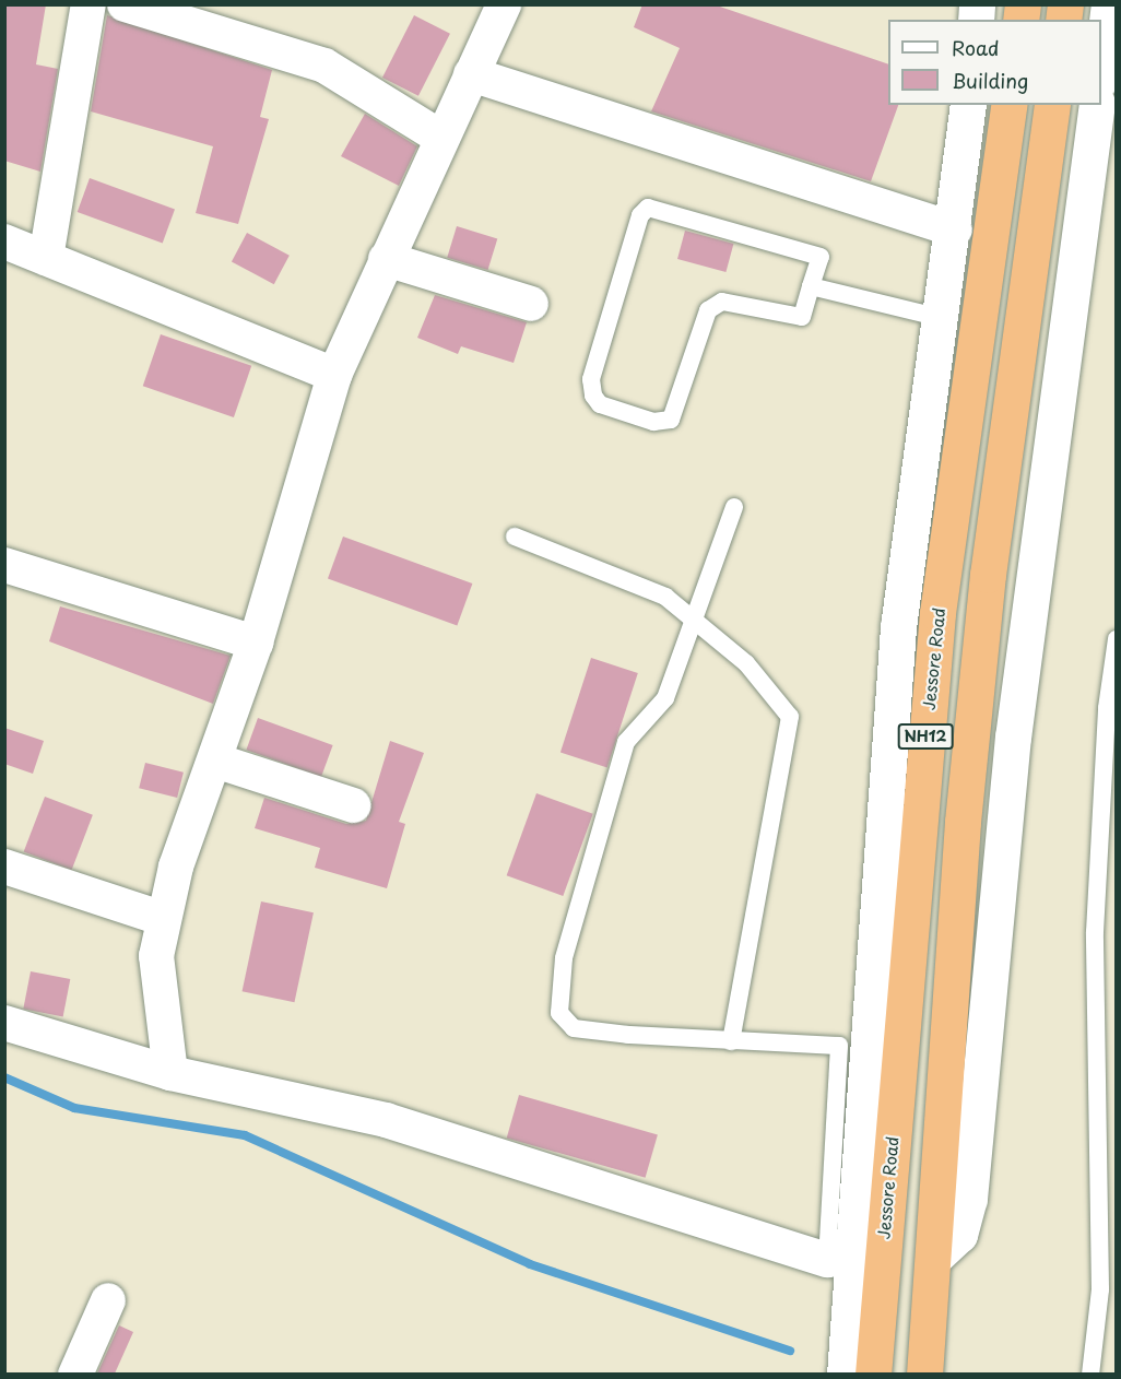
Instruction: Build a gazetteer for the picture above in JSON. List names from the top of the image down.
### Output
{
  "streets": {
    "highway": ["Jessore Road", "NH12"]
  },
  "legend": ["Road", "Building"]
}
